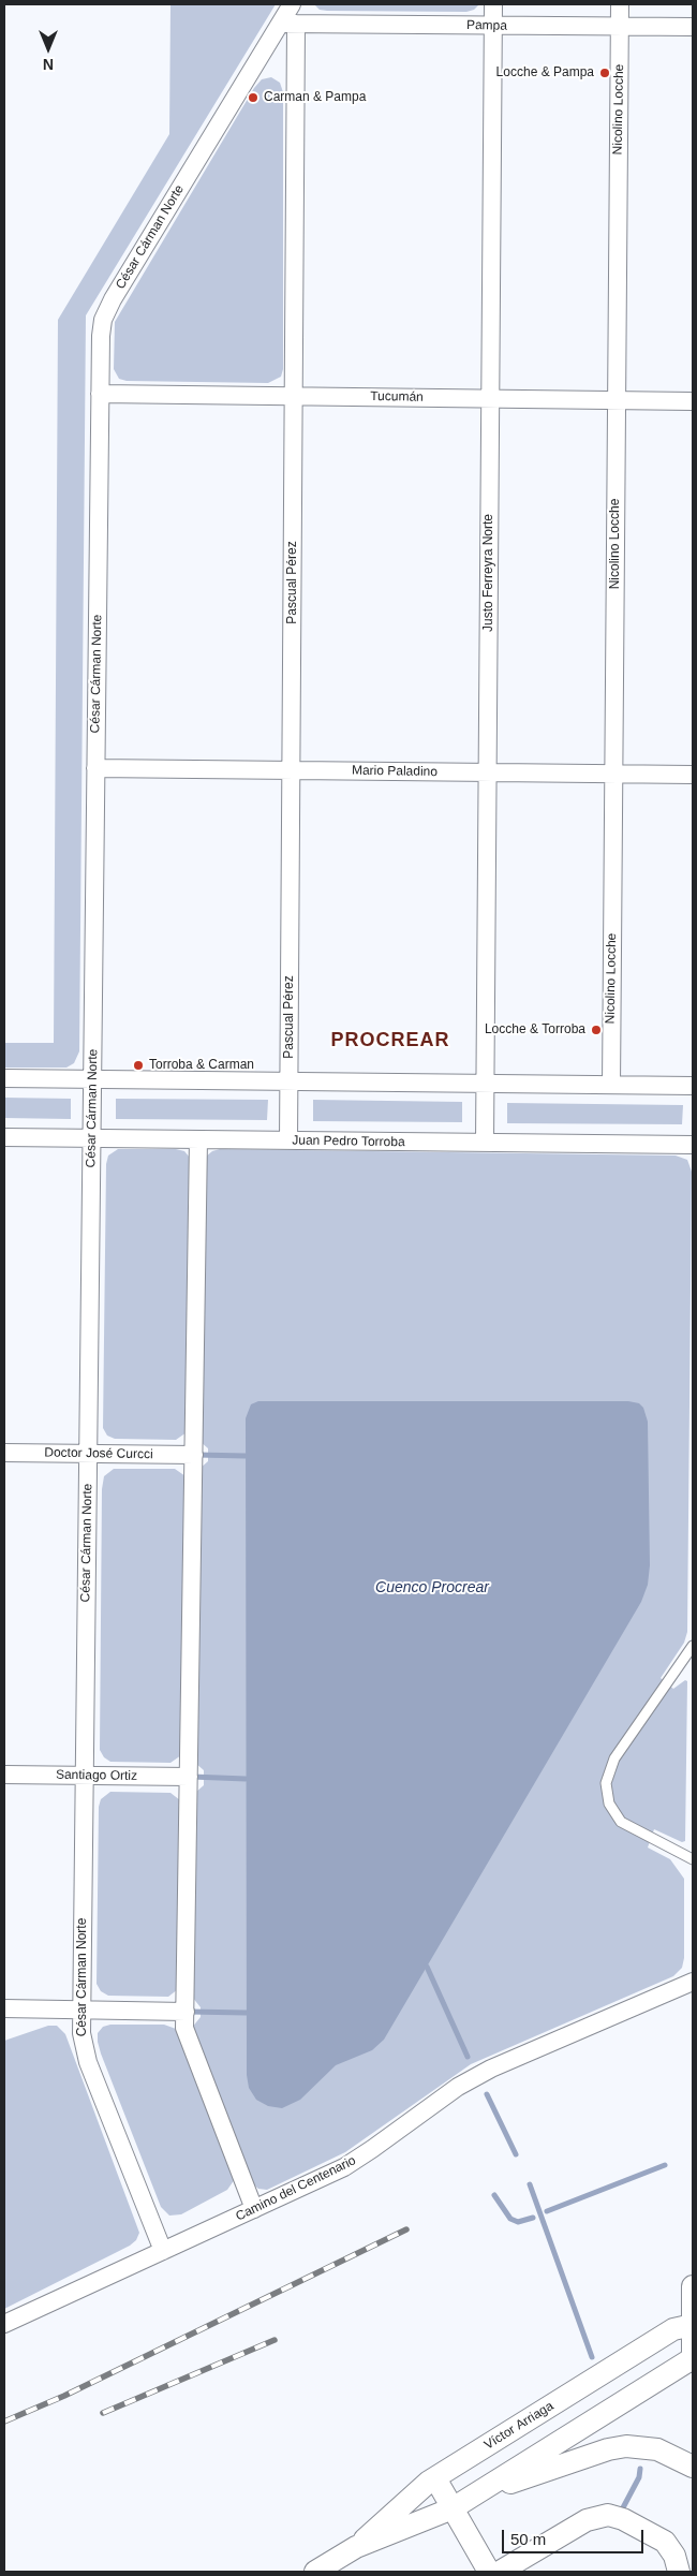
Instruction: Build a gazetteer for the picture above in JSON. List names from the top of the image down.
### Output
{
  "streets": {
    "street": [
      "Pampa",
      "Nicolino Locche",
      "César Cárman Norte",
      "Tucumán",
      "Justo Ferreyra Norte",
      "Pascual Pérez",
      "Mario Paladino",
      "Juan Pedro Torroba",
      "Doctor José Curcci",
      "Santiago Ortiz",
      "Camino del Centenario",
      "Víctor Arriaga"
    ]
  },
  "crossings": [
    ["Pampa", "Nicolino Locche"],
    ["Pampa", "César Cárman Norte"],
    ["Pampa", "Justo Ferreyra Norte"],
    ["Pampa", "Pascual Pérez"],
    ["Nicolino Locche", "Tucumán"],
    ["Nicolino Locche", "Mario Paladino"],
    ["César Cárman Norte", "Tucumán"],
    ["César Cárman Norte", "Pascual Pérez"],
    ["César Cárman Norte", "Mario Paladino"],
    ["César Cárman Norte", "Juan Pedro Torroba"],
    ["César Cárman Norte", "Doctor José Curcci"],
    ["César Cárman Norte", "Santiago Ortiz"],
    ["César Cárman Norte", "Camino del Centenario"],
    ["Tucumán", "Justo Ferreyra Norte"],
    ["Tucumán", "Pascual Pérez"],
    ["Justo Ferreyra Norte", "Mario Paladino"],
    ["Justo Ferreyra Norte", "Juan Pedro Torroba"],
    ["Pascual Pérez", "Mario Paladino"],
    ["Pascual Pérez", "Juan Pedro Torroba"]
  ],
  "districts": ["PROCREAR"],
  "water": ["Cuenco Procrear"],
  "places": [
    "Locche & Pampa",
    "Carman & Pampa",
    "Locche & Torroba",
    "Torroba & Carman"
  ],
  "scale_bar": "50 m",
  "north": "bottom"
}
